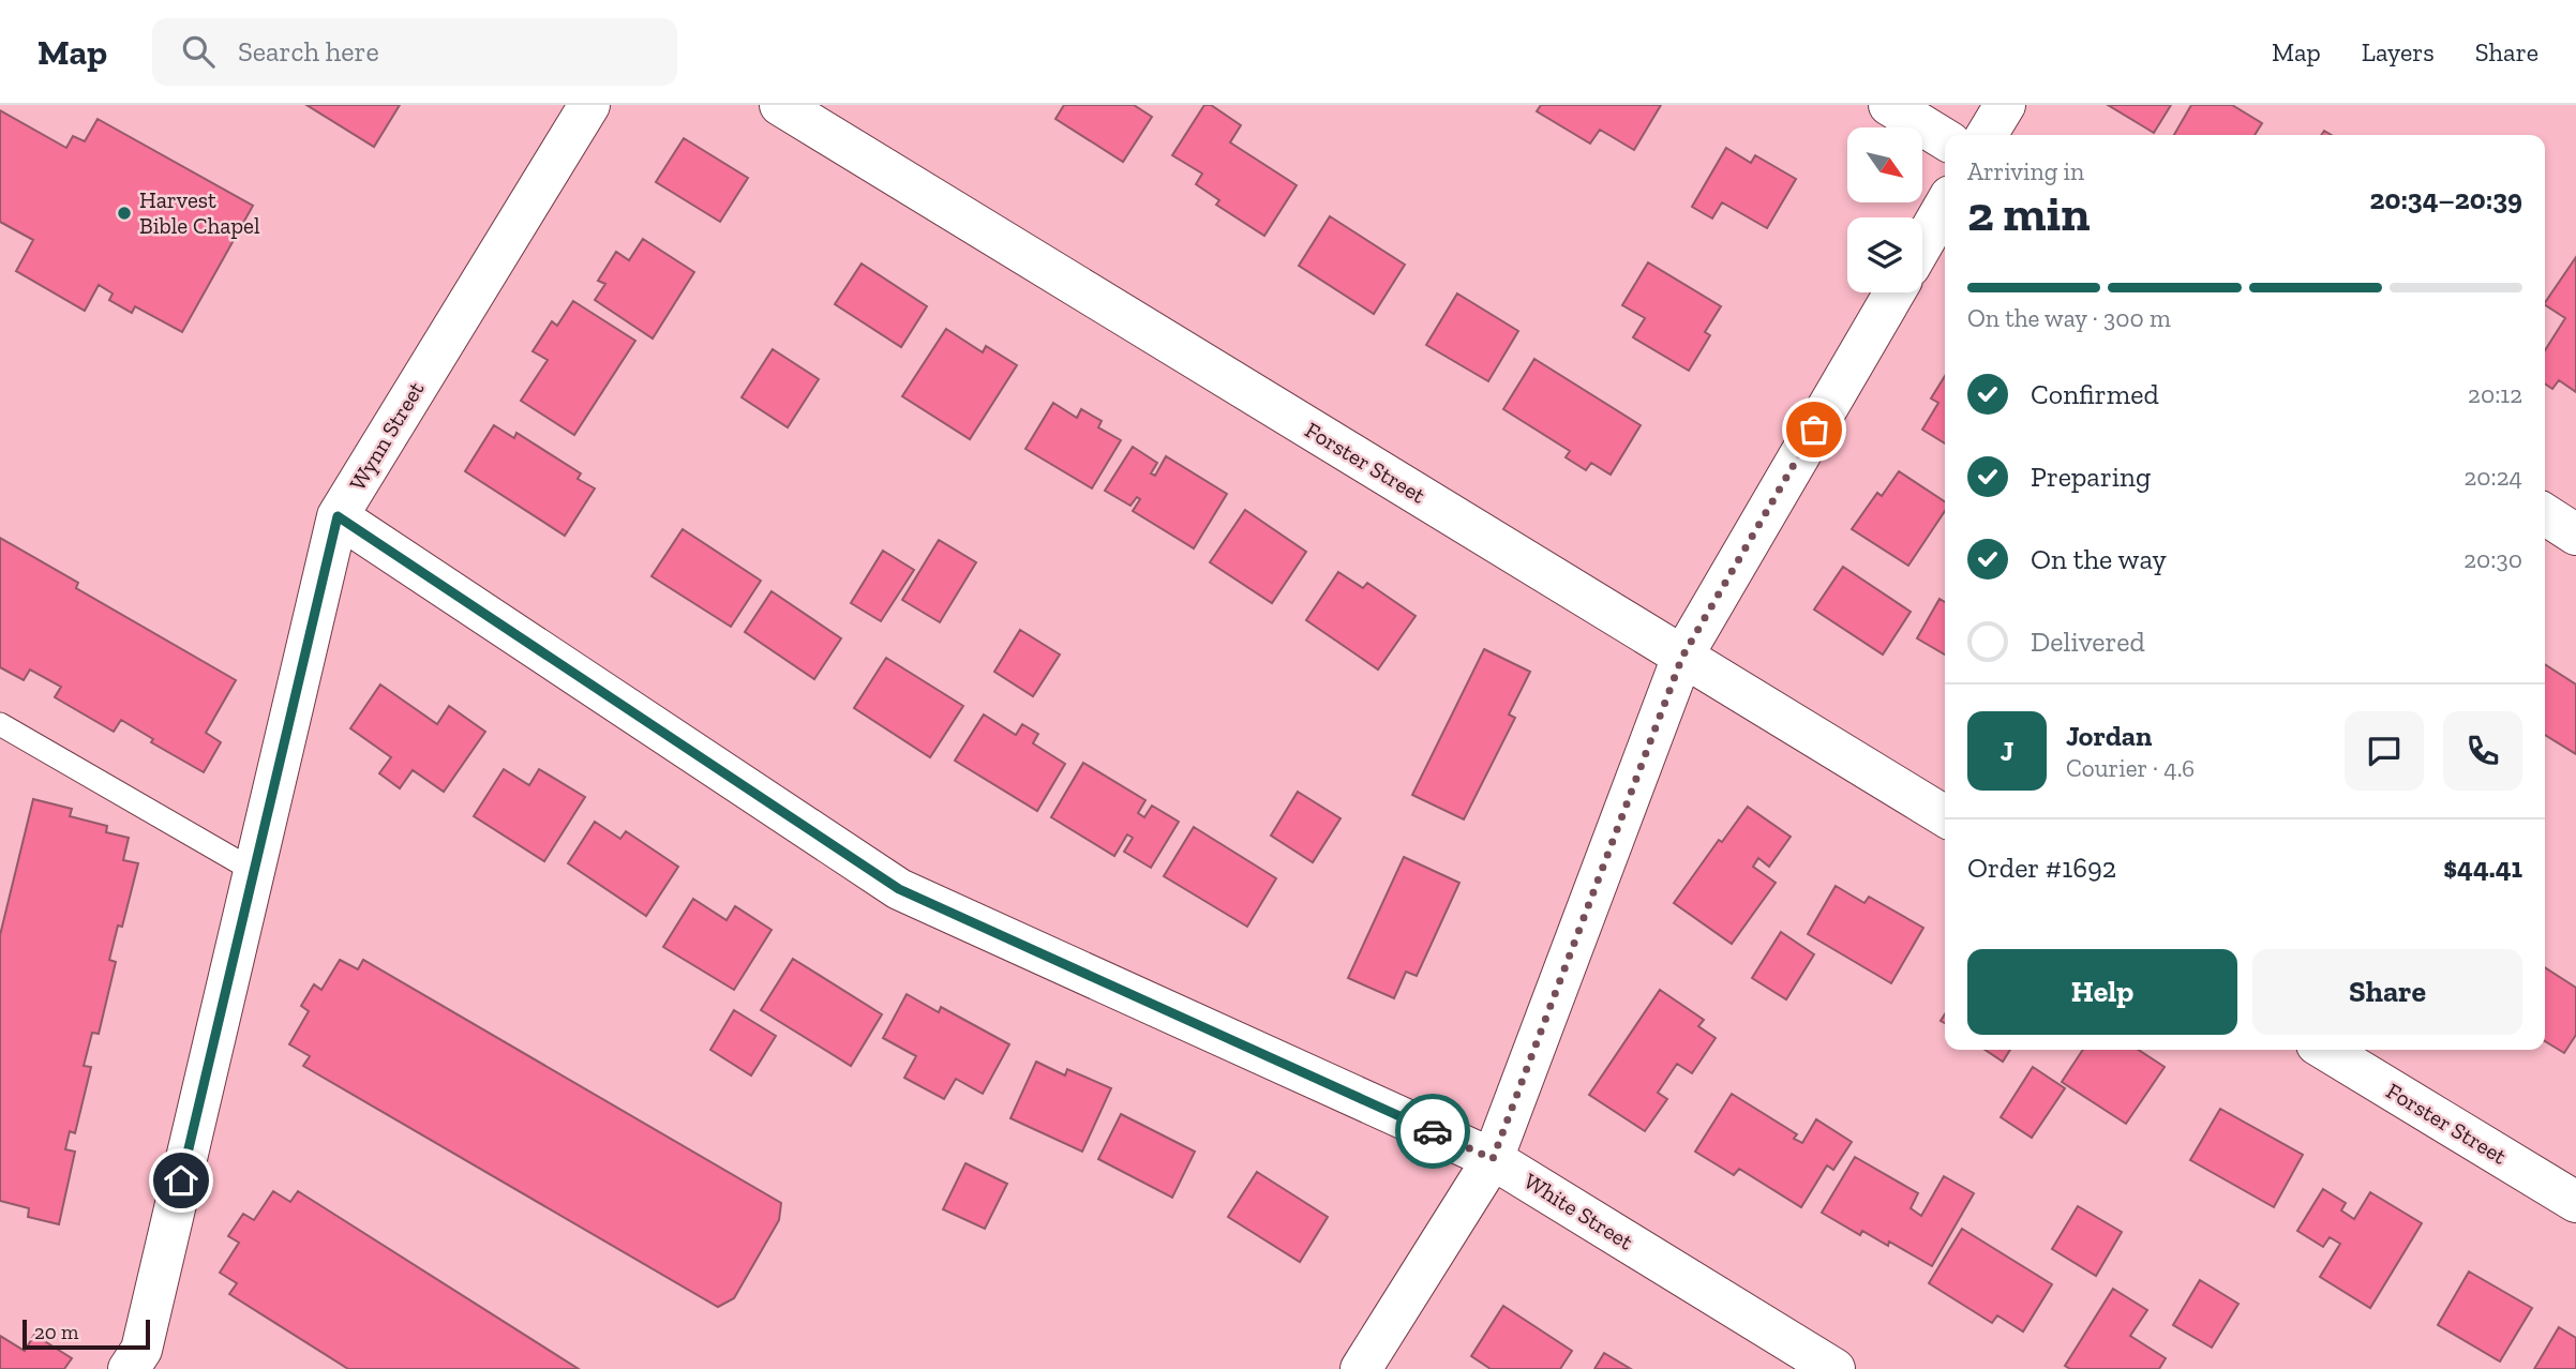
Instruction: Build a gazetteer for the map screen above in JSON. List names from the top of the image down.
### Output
{
  "streets": {
    "street": ["Wynn Street", "Forster Street", "White Street"]
  },
  "crossings": [
    ["Wynn Street", "White Street"]
  ],
  "places": ["Harvest Bible Chapel"],
  "scale_bar": "20 m",
  "north": "bottom right",
  "page": {
    "header": "Map",
    "search": "Search here",
    "nav": ["Map", "Layers", "Share"],
    "heading": ["2 min", "Arriving in", "20:34–20:39"],
    "panel": [
      "Jordan",
      "Courier · 4.6",
      "Order #1692",
      "$44.41"
    ],
    "bar": "On the way · 300 m",
    "list": [
      ["Confirmed", "20:12"],
      ["Preparing", "20:24"],
      ["On the way", "20:30"],
      "Delivered"
    ],
    "round": "J",
    "buttons": ["Help", "Share"],
    "scale": "20 m"
  }
}
